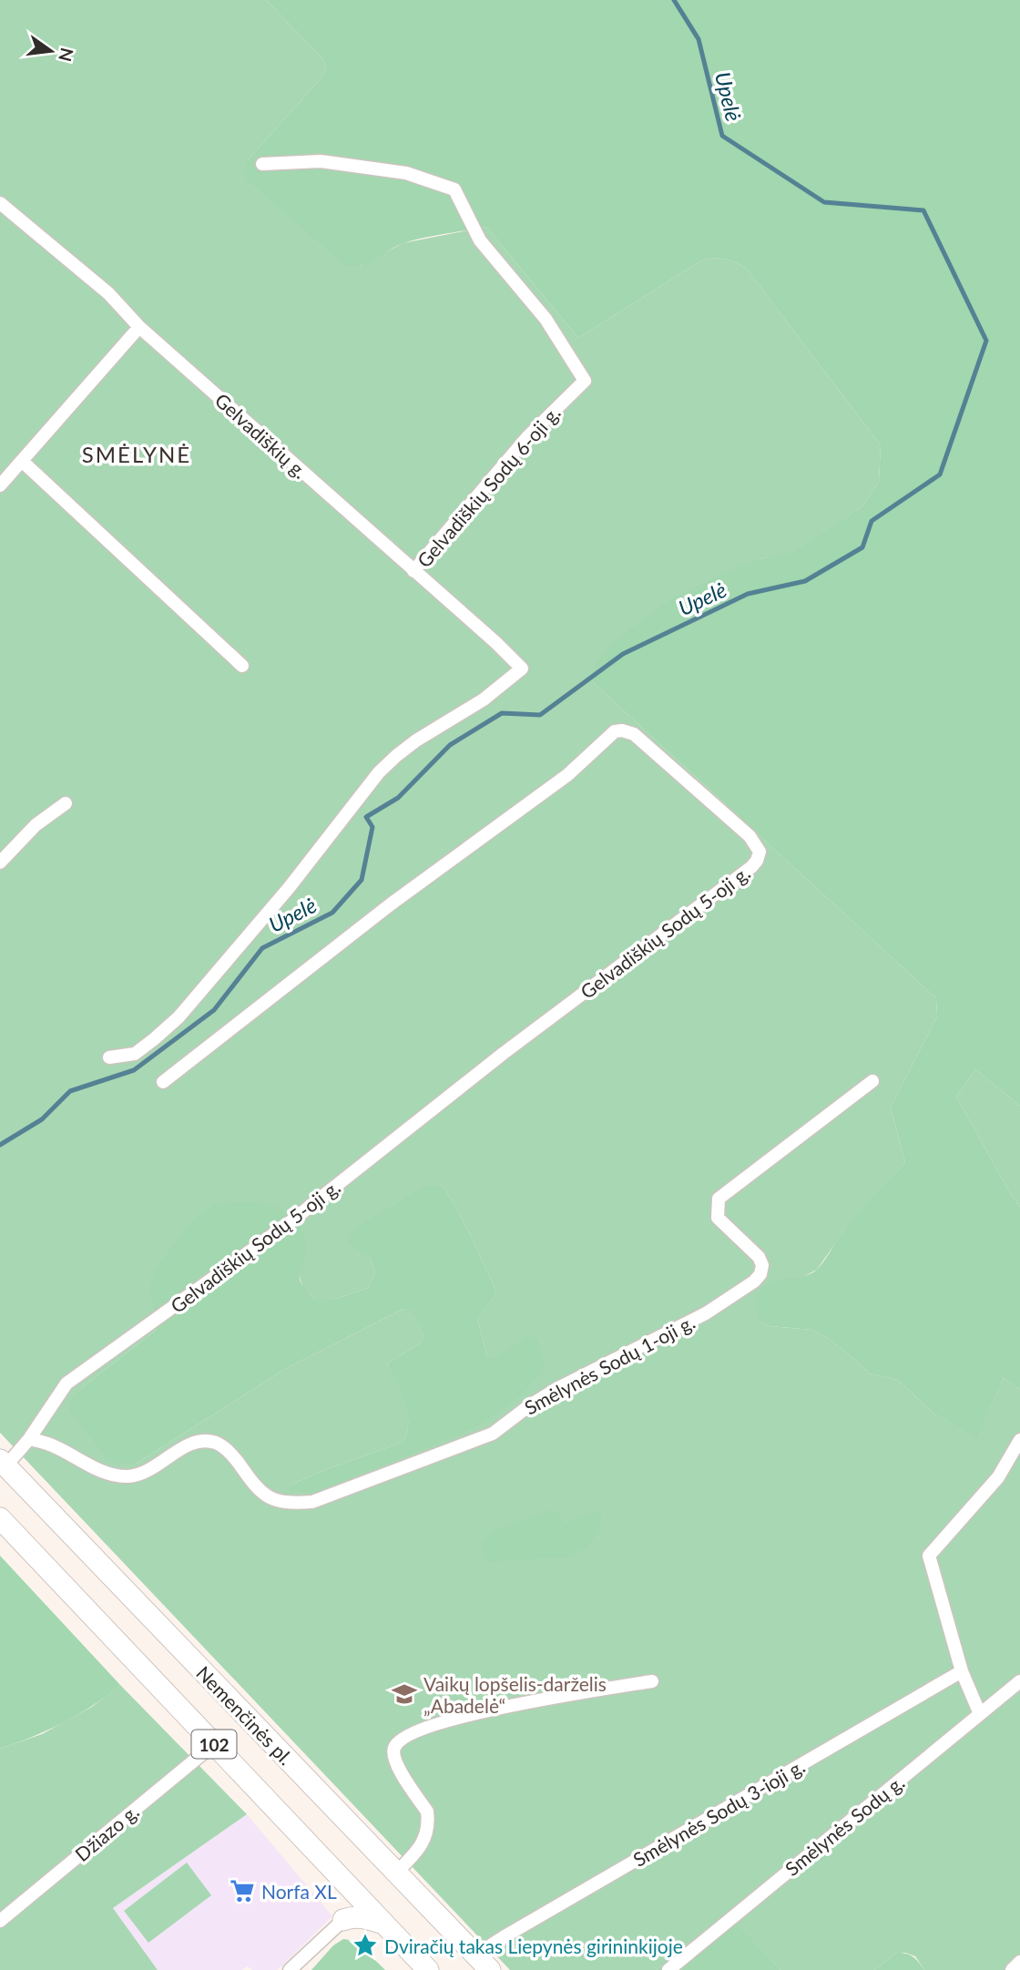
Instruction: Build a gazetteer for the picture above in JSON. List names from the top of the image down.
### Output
{
  "streets": {
    "main road": ["Nemenčinės pl.", "102"],
    "street": [
      "Gelvadiškių g.",
      "Gelvadiškių Sodų 6-oji g.",
      "Gelvadiškių Sodų 5-oji g.",
      "Smėlynės Sodų 1-oji g.",
      "Smėlynės Sodų 3-ioji g.",
      "Smėlynės Sodų g.",
      "Džiazo g."
    ]
  },
  "crossings": [
    ["Gelvadiškių g.", "Gelvadiškių Sodų 6-oji g."],
    ["Gelvadiškių Sodų 5-oji g.", "Smėlynės Sodų 1-oji g."],
    ["Gelvadiškių Sodų 5-oji g.", "Nemenčinės pl."],
    ["Nemenčinės pl.", "Smėlynės Sodų 3-ioji g."],
    ["102", "Džiazo g."]
  ],
  "districts": ["SMĖLYNĖ"],
  "water": ["Upelė"],
  "places": {
    "school or university": ["Vaikų lopšelis-darželis „Abadelė“"],
    "supermarket": ["Norfa XL"],
    "place": ["Dviračių takas Liepynės girininkijoje"]
  },
  "north": "right"
}
